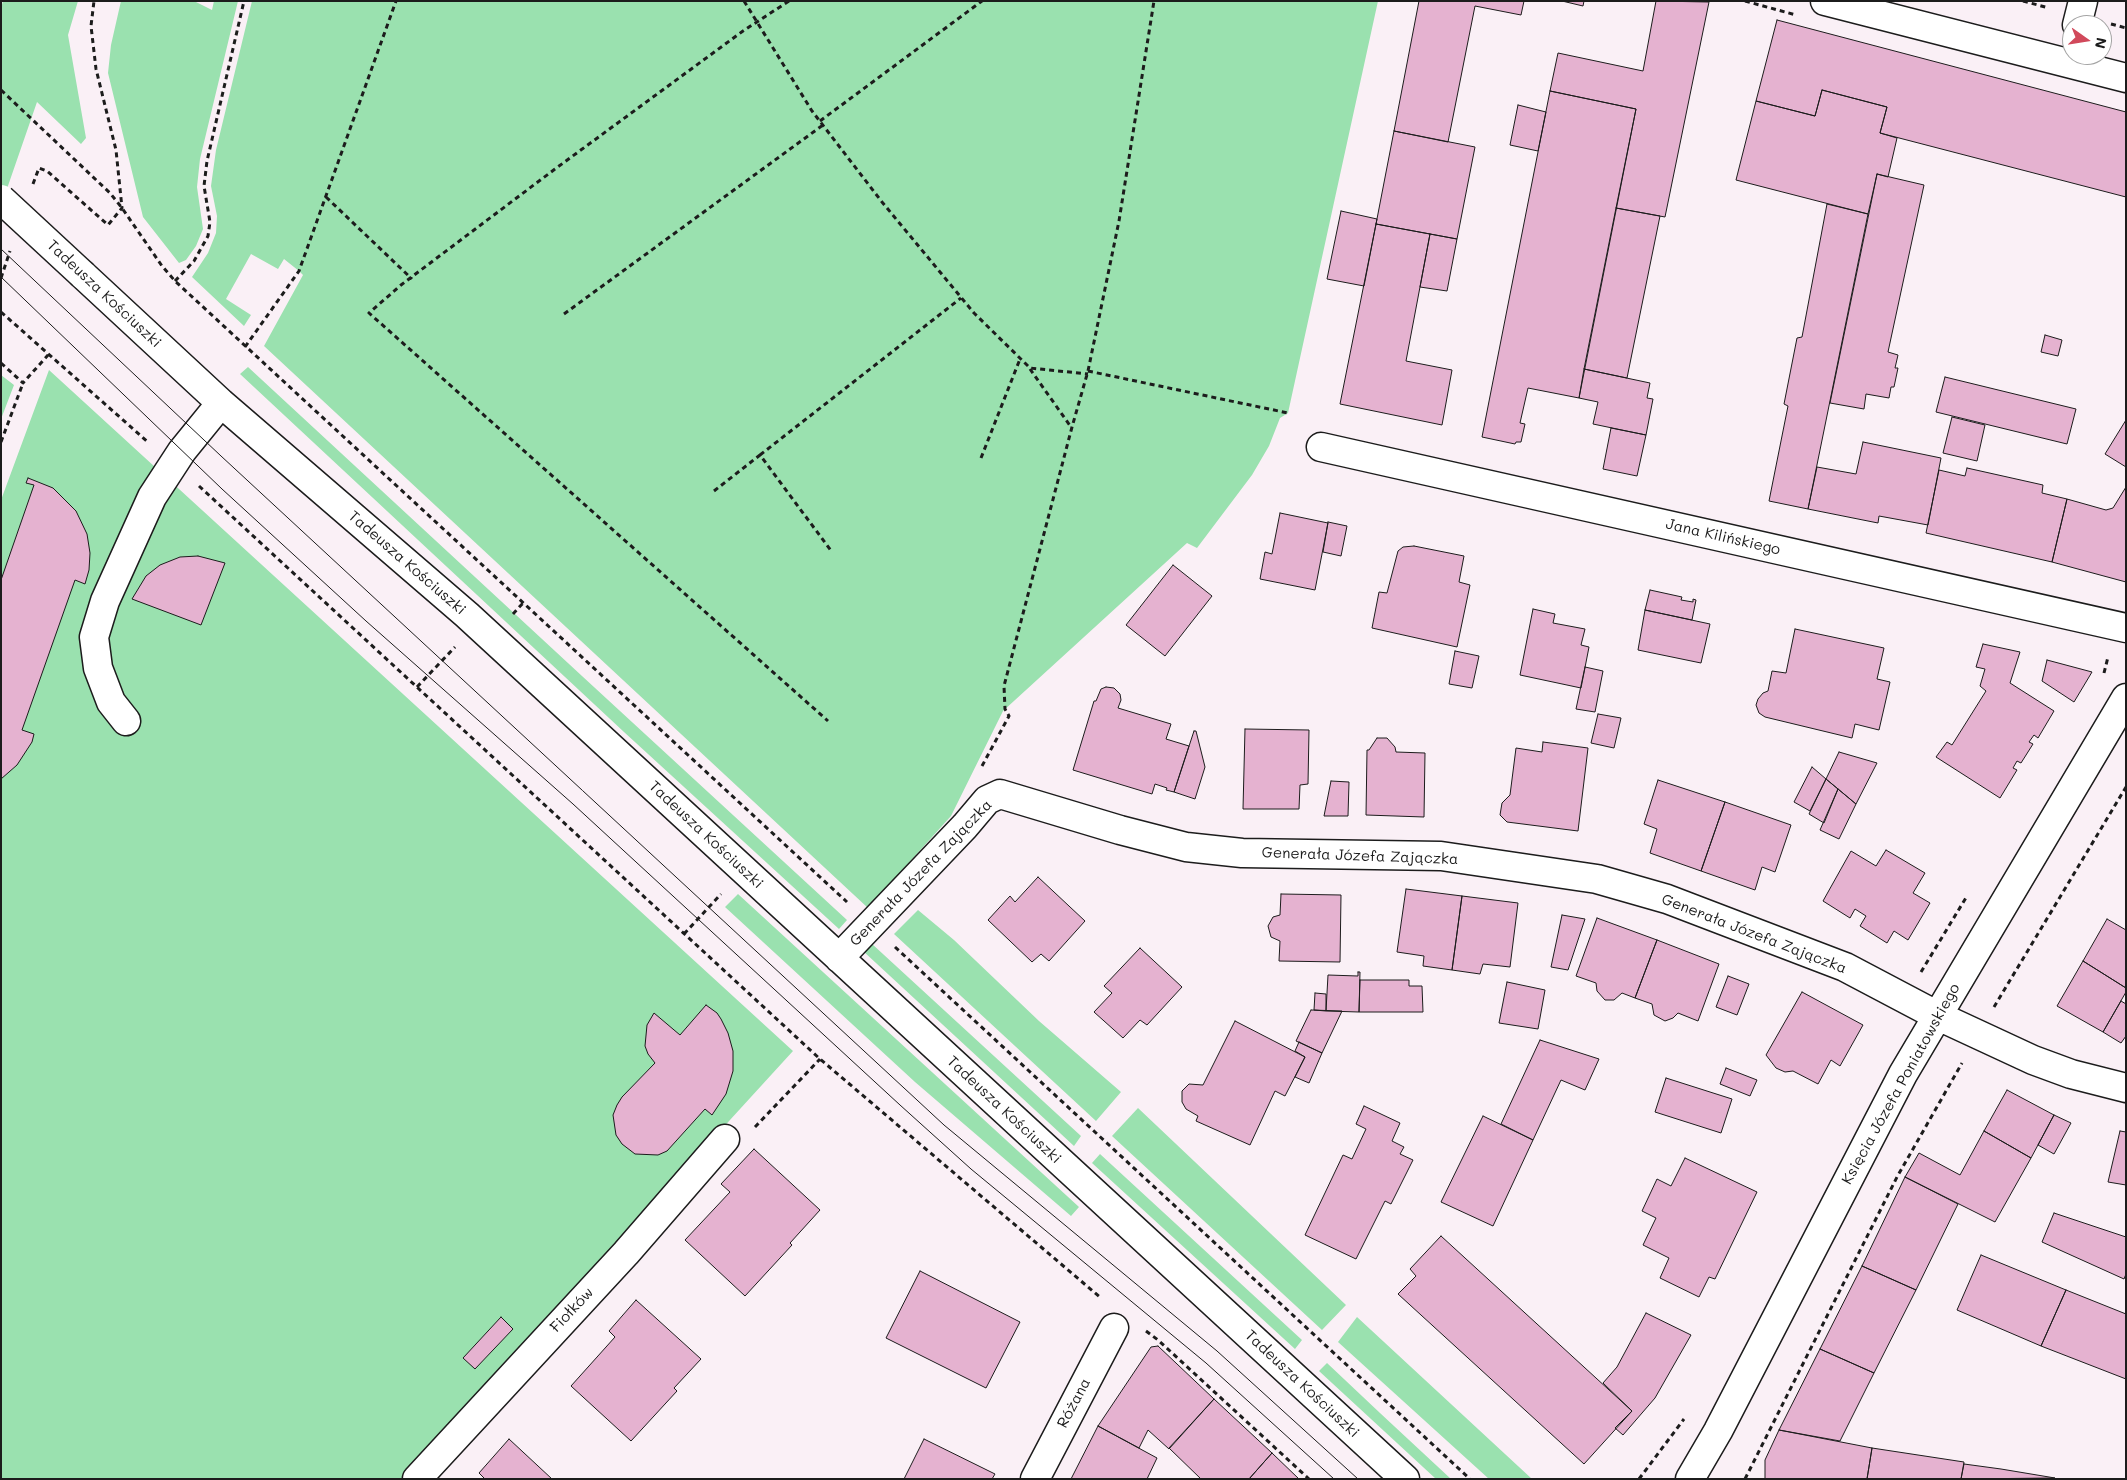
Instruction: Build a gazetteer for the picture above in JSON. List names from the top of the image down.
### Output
{
  "streets": {
    "street": [
      "Tadeusza Kościuszki",
      "Jana Kilińskiego",
      "Generała Józefa Zajączka",
      "Księcia Józefa Poniatowskiego",
      "Fiołków",
      "Różana"
    ]
  },
  "crossings": [
    ["Tadeusza Kościuszki", "Generała Józefa Zajączka"],
    ["Generała Józefa Zajączka", "Księcia Józefa Poniatowskiego"]
  ],
  "north": "right"
}
